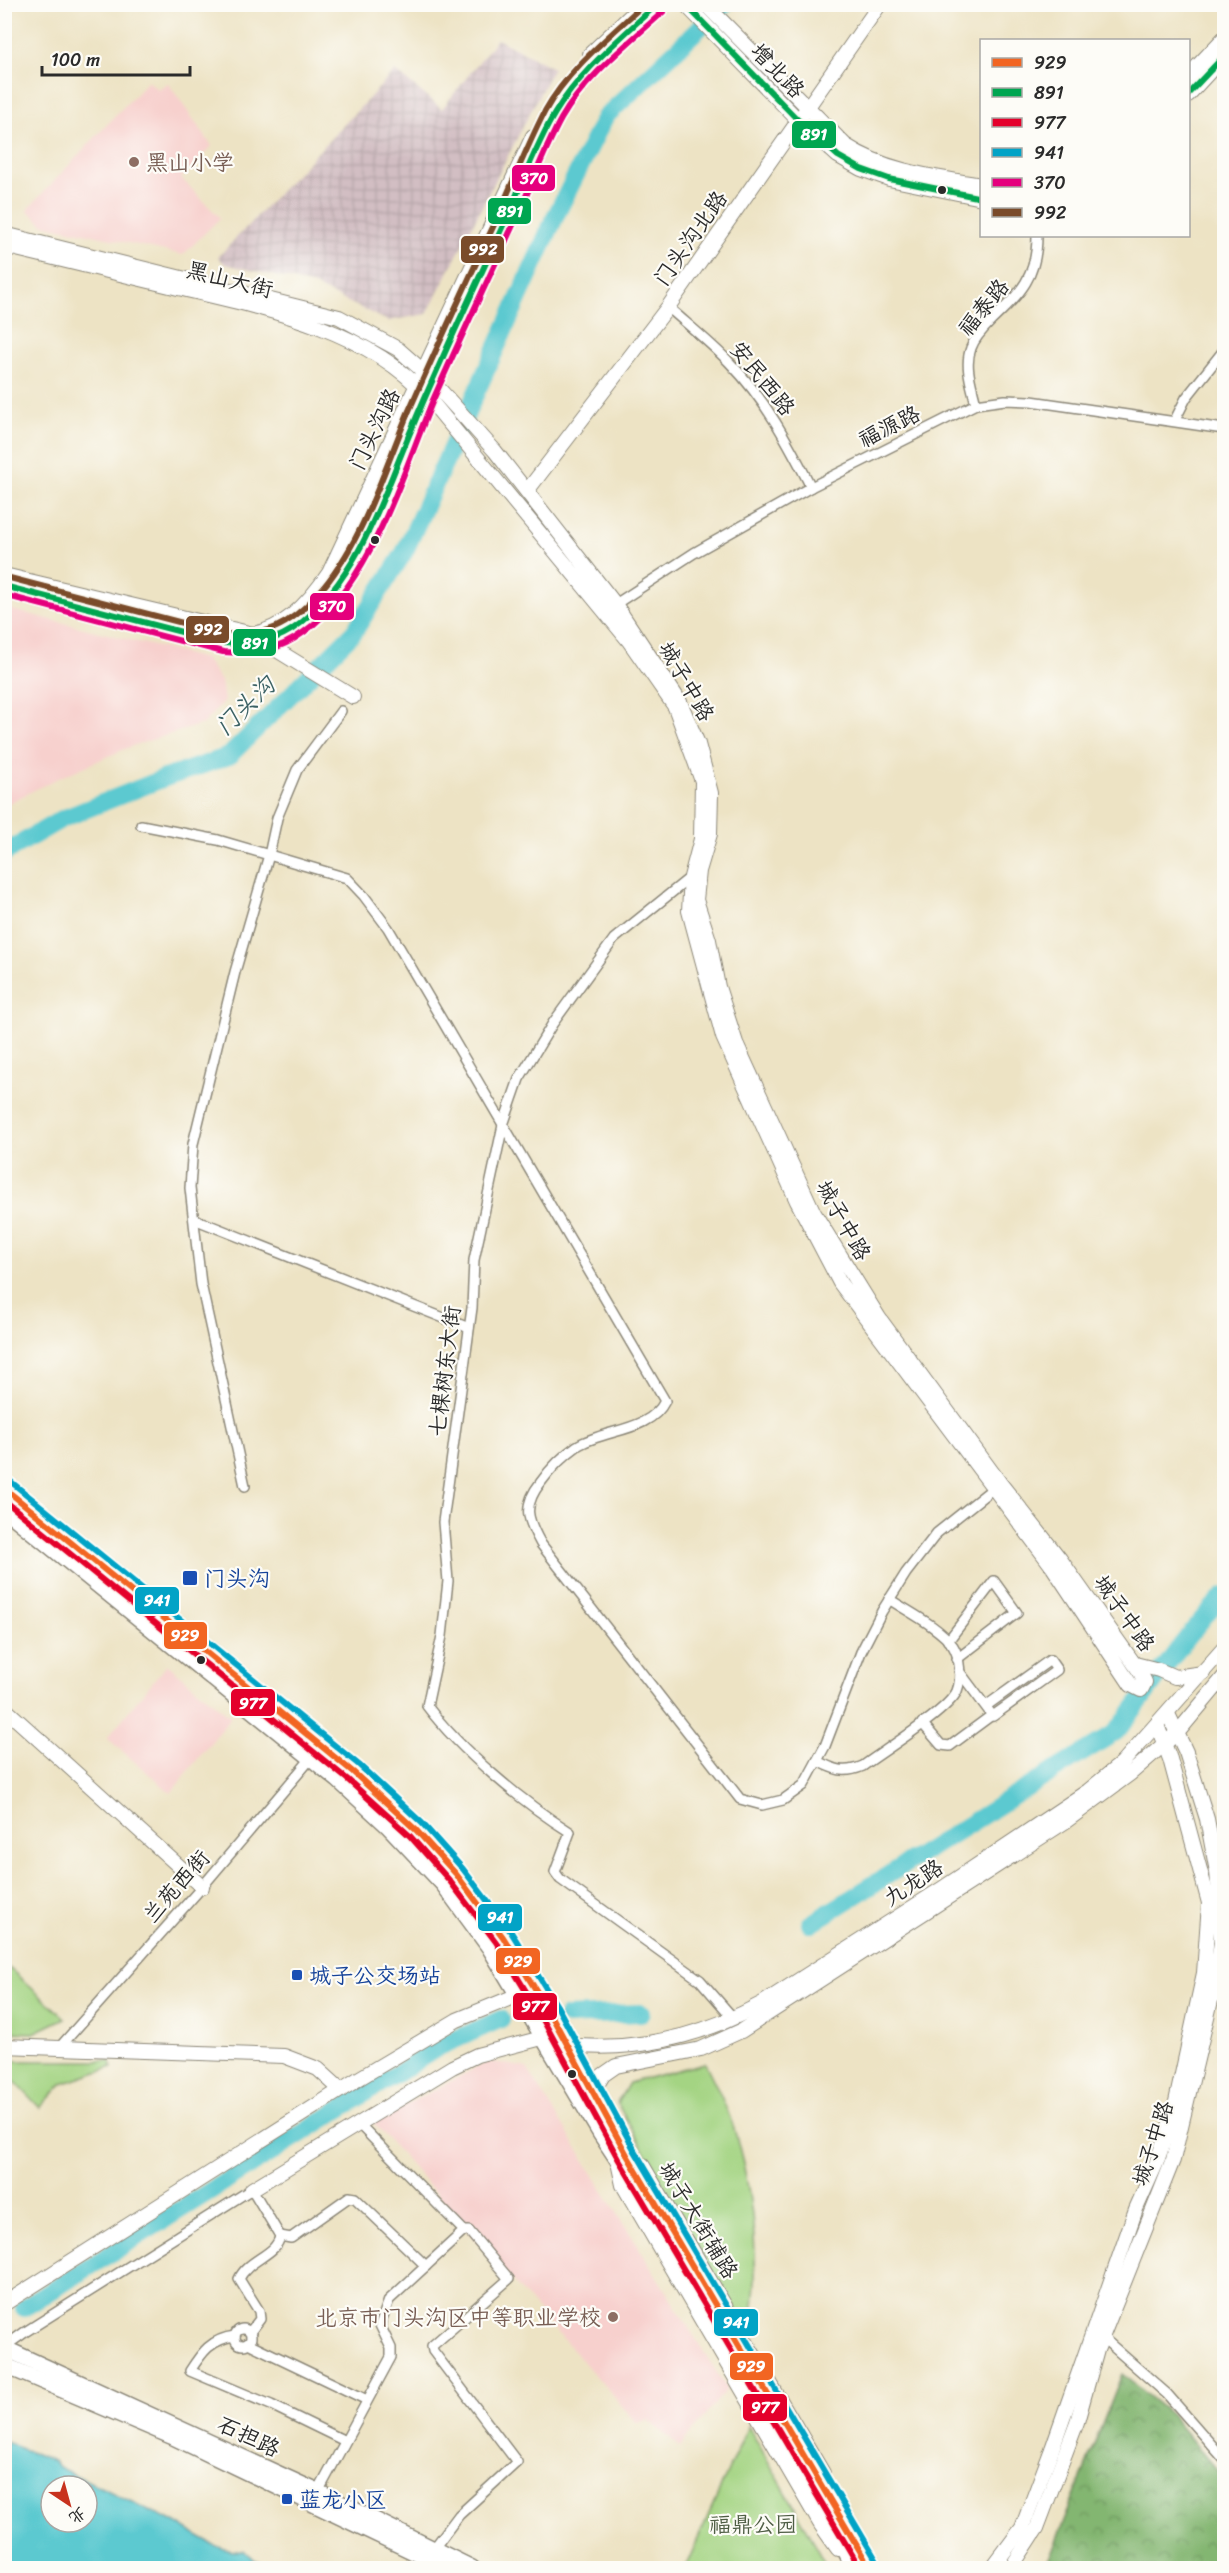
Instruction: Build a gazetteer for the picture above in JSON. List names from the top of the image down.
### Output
{
  "streets": {
    "main road": [
      "增北路",
      "门头沟北路",
      "黑山大街",
      "门头沟路",
      "城子中路",
      "九龙路",
      "石担路"
    ],
    "street": [
      "福泰路",
      "安民西路",
      "福源路",
      "七棵树东大街",
      "兰苑西街"
    ]
  },
  "crossings": [
    ["增北路", "门头沟北路"],
    ["门头沟北路", "安民西路"],
    ["门头沟北路", "城子中路"],
    ["黑山大街", "门头沟路"],
    ["黑山大街", "城子中路"],
    ["福泰路", "福源路"],
    ["安民西路", "福源路"],
    ["福源路", "城子中路"],
    ["门头沟路", "城子中路"],
    ["城子中路", "七棵树东大街"],
    ["城子中路", "九龙路"],
    ["七棵树东大街", "九龙路"]
  ],
  "water": ["门头沟"],
  "parks": ["福鼎公园"],
  "places": {
    "other": ["黑山小学", "北京市门头沟区中等职业学校"],
    "transit": ["门头沟", "城子公交场站", "蓝龙小区"]
  },
  "lines": [
    "transit line 891",
    "transit line 992",
    "transit line 370",
    "transit line 941",
    "transit line 929",
    "transit line 977"
  ],
  "legend": [
    "929",
    "891",
    "977",
    "941",
    "370",
    "992"
  ],
  "scale_bar": "100 m",
  "north": "bottom right"
}
